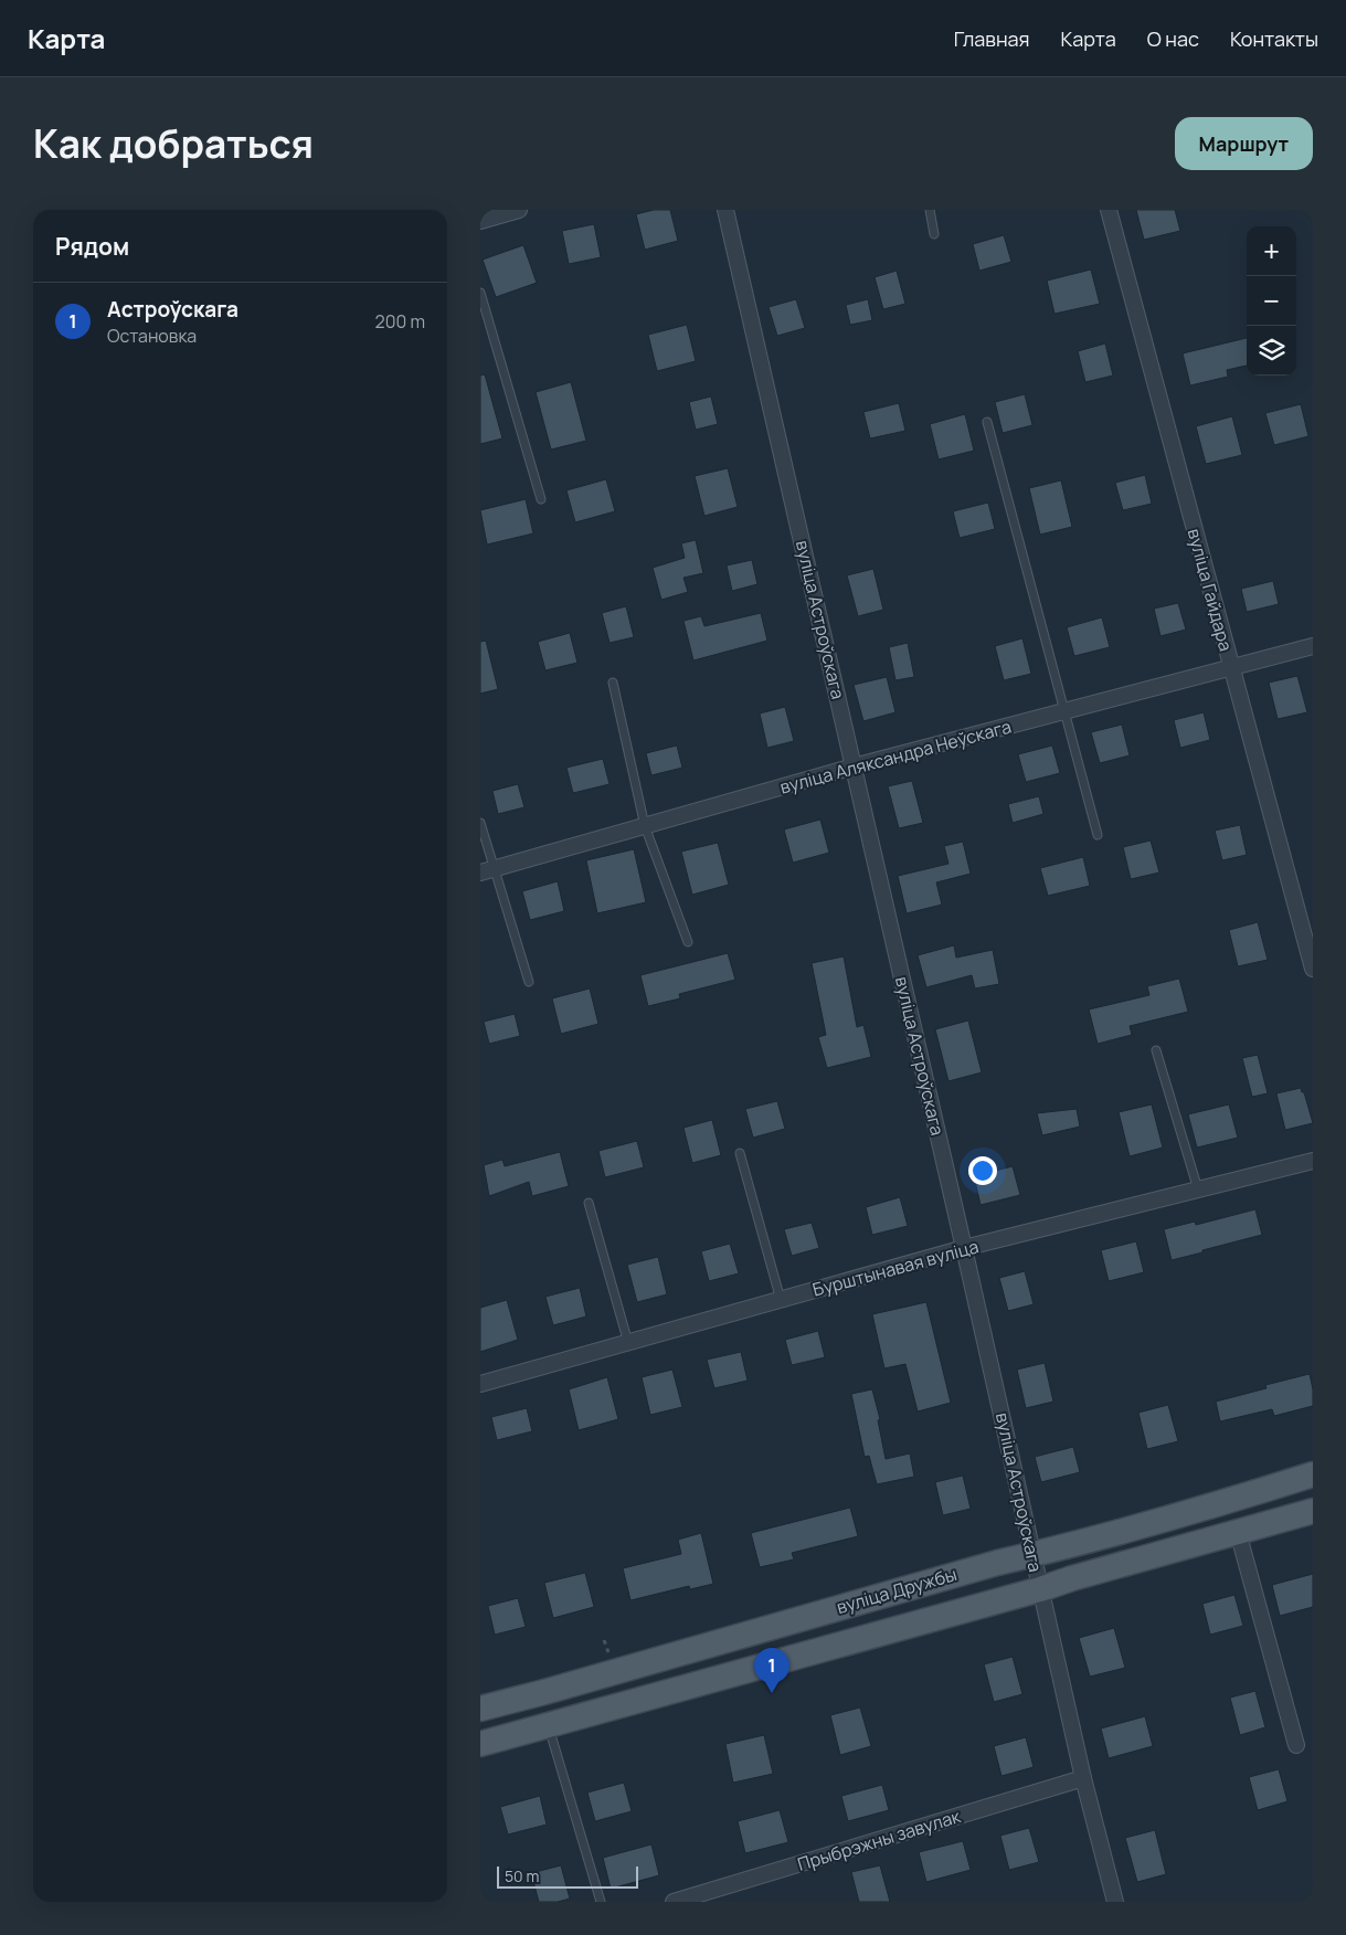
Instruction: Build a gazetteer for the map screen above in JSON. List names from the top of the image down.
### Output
{
  "streets": {
    "main road": ["вуліца Дружбы"],
    "street": [
      "вуліца Гайдара",
      "вуліца Астроўскага",
      "вуліца Аляксандра Неўскага",
      "Бурштынавая вуліца",
      "Прыбрэжны завулак"
    ]
  },
  "crossings": [
    ["вуліца Гайдара", "вуліца Аляксандра Неўскага"],
    ["вуліца Астроўскага", "вуліца Аляксандра Неўскага"],
    ["вуліца Астроўскага", "Бурштынавая вуліца"],
    ["вуліца Астроўскага", "вуліца Дружбы"],
    ["вуліца Астроўскага", "Прыбрэжны завулак"]
  ],
  "scale_bar": "50 m",
  "page": {
    "header": "Карта",
    "nav": [
      "Главная",
      "Карта",
      "О нас",
      "Контакты"
    ],
    "title": "Как добраться",
    "buttons": "Маршрут",
    "heading": "Рядом",
    "map_buttons": ["+", "−"],
    "list": [
      {
        "mark": "1",
        "name": "Астроўскага",
        "note": "Остановка",
        "value": "200 m"
      }
    ],
    "pins": "1",
    "scale": "50 m"
  }
}
